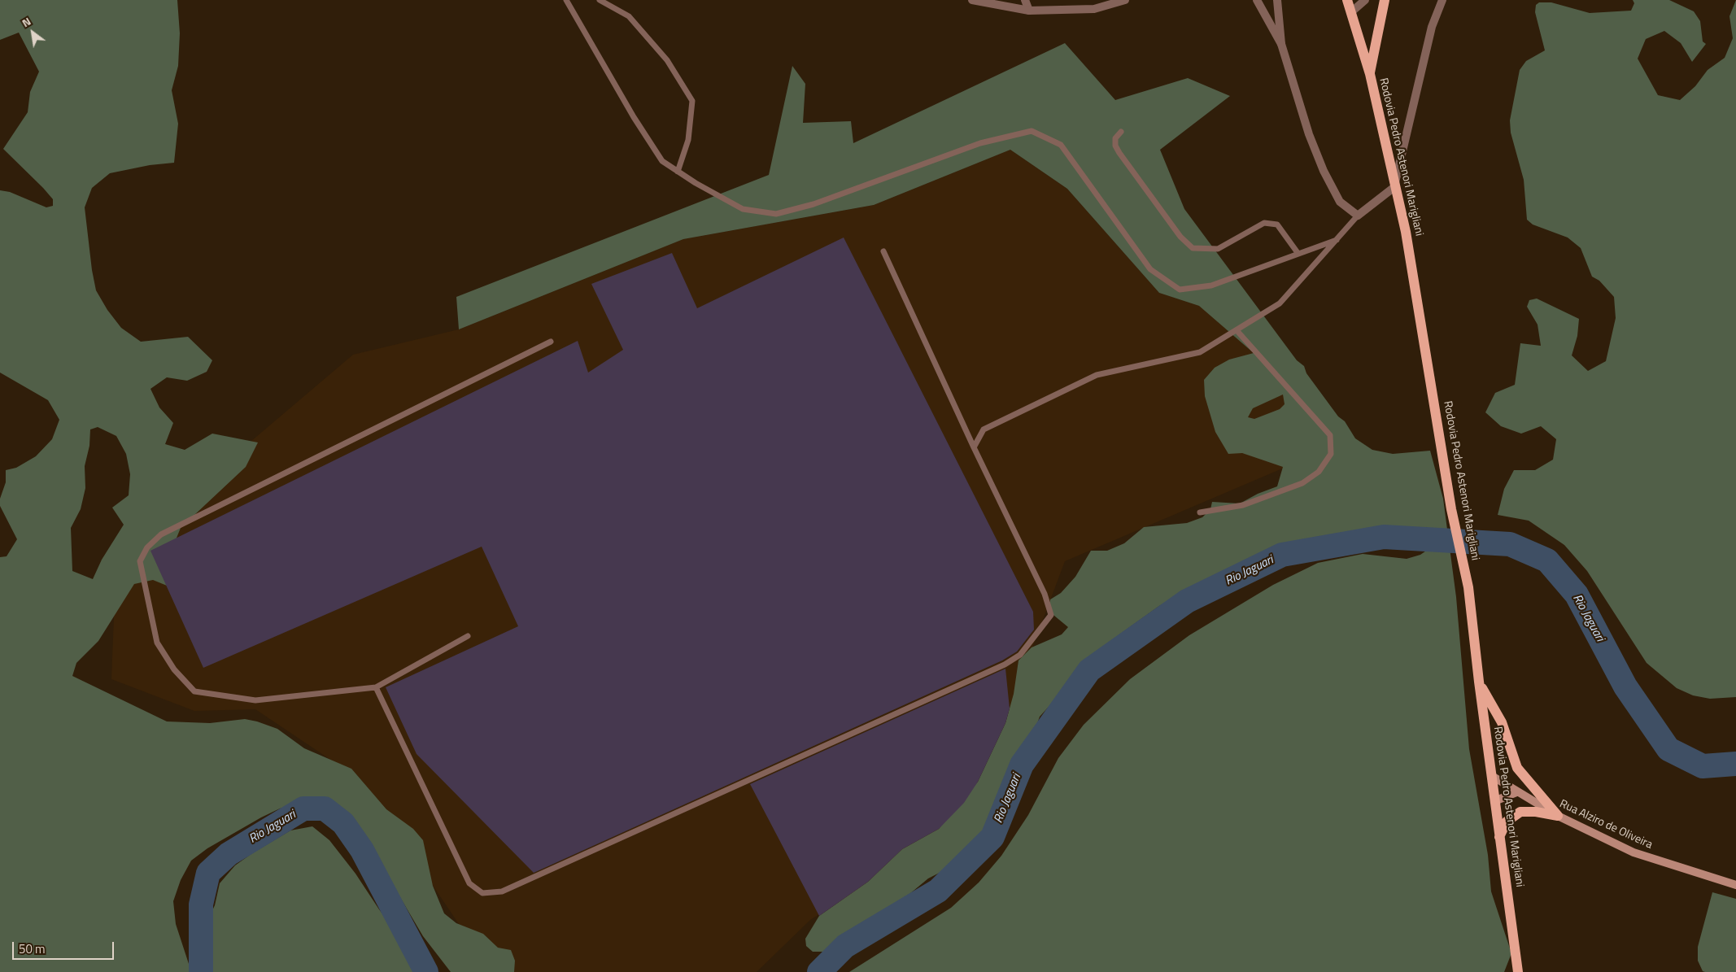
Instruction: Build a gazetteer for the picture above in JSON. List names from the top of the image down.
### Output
{
  "streets": {
    "main road": ["Rodovia Pedro Astenori Marigliani", "Rua Alziro de Oliveira"]
  },
  "crossings": [
    ["Rodovia Pedro Astenori Marigliani", "Rua Alziro de Oliveira"]
  ],
  "water": ["Rio Jaguari"],
  "scale_bar": "50 m",
  "north": "top left"
}
